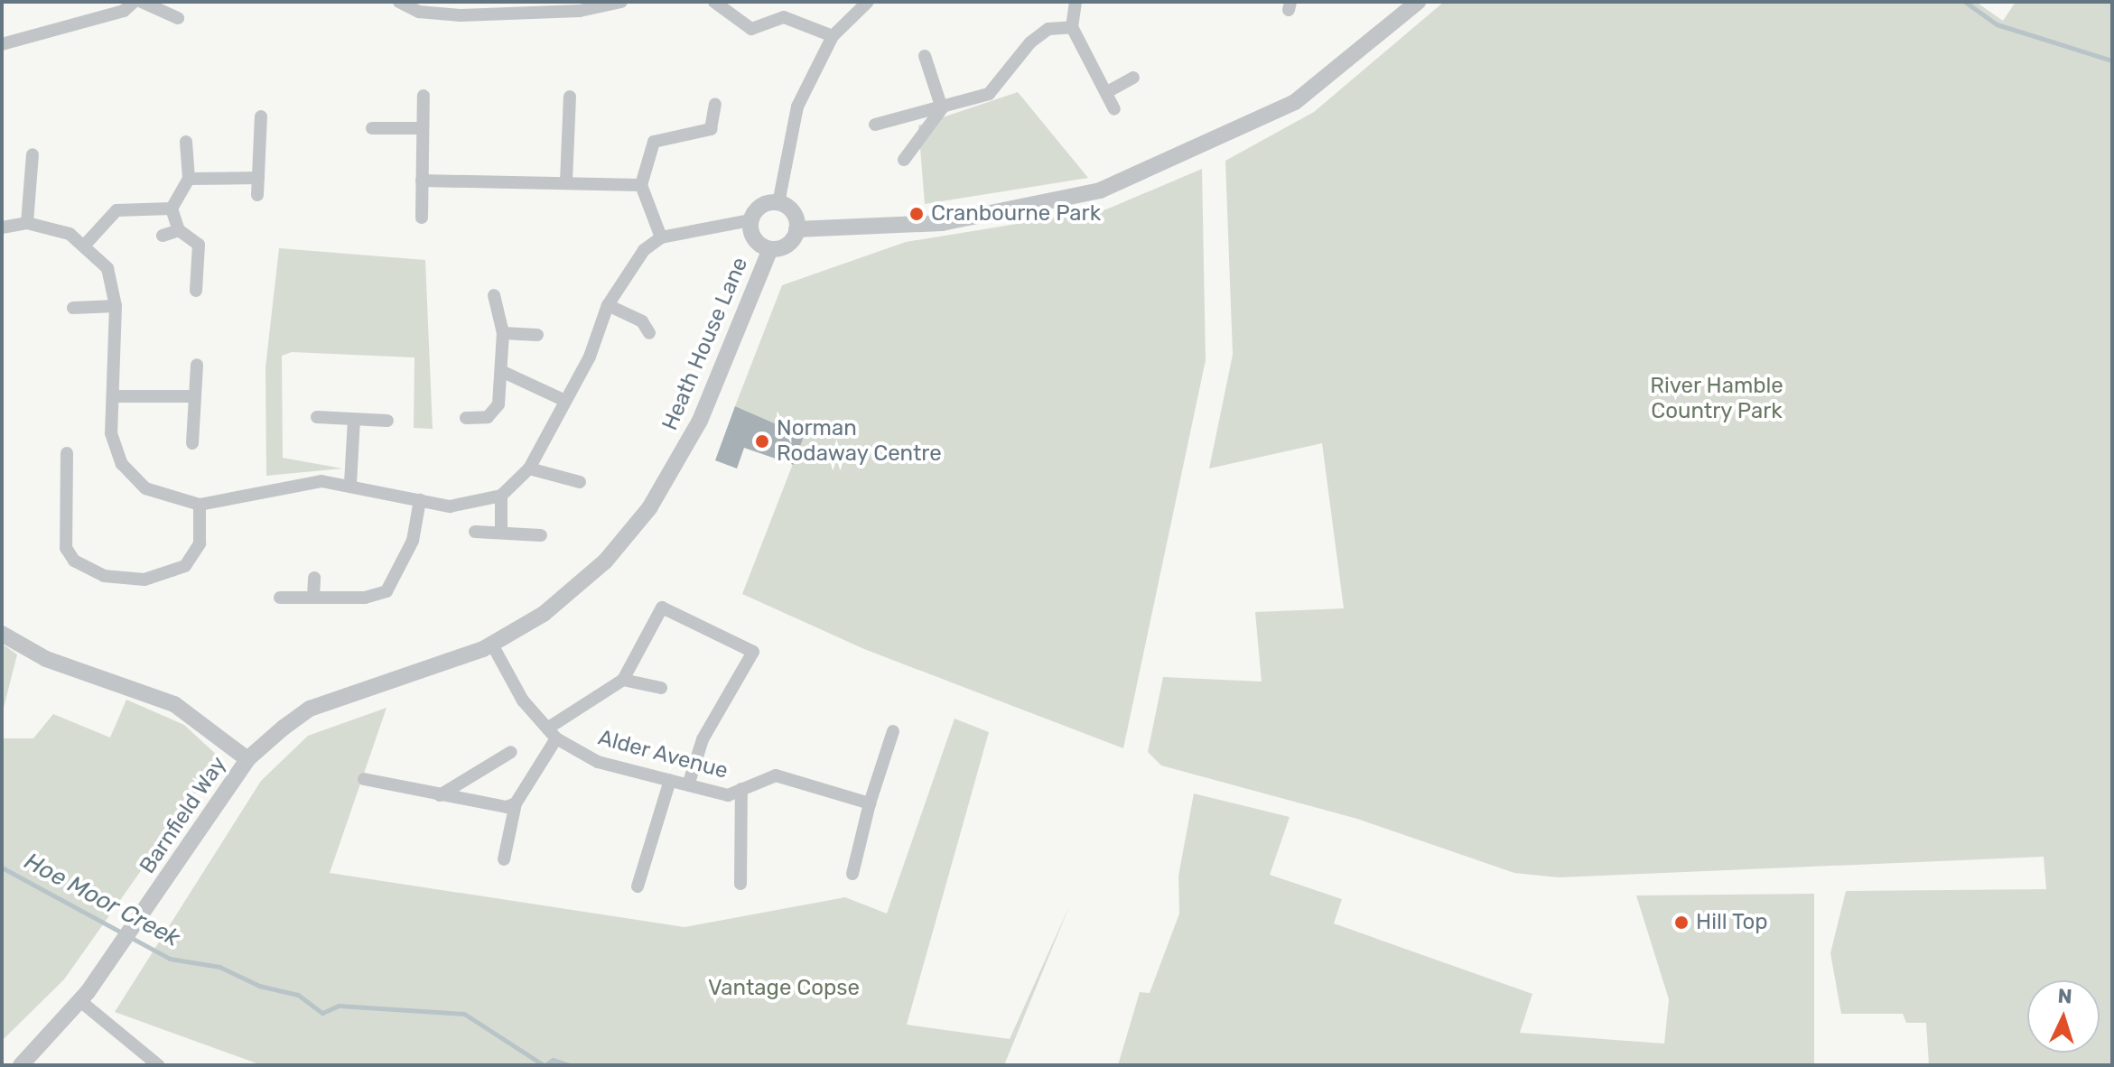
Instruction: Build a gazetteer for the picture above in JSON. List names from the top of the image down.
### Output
{
  "streets": {
    "street": ["Heath House Lane", "Alder Avenue", "Barnfield Way"]
  },
  "crossings": [
    ["Heath House Lane", "Alder Avenue"],
    ["Heath House Lane", "Barnfield Way"]
  ],
  "water": ["Hoe Moor Creek"],
  "parks": ["River Hamble Country Park", "Vantage Copse"],
  "places": ["Cranbourne Park", "Norman Rodaway Centre", "Hill Top"],
  "north": "top"
}
